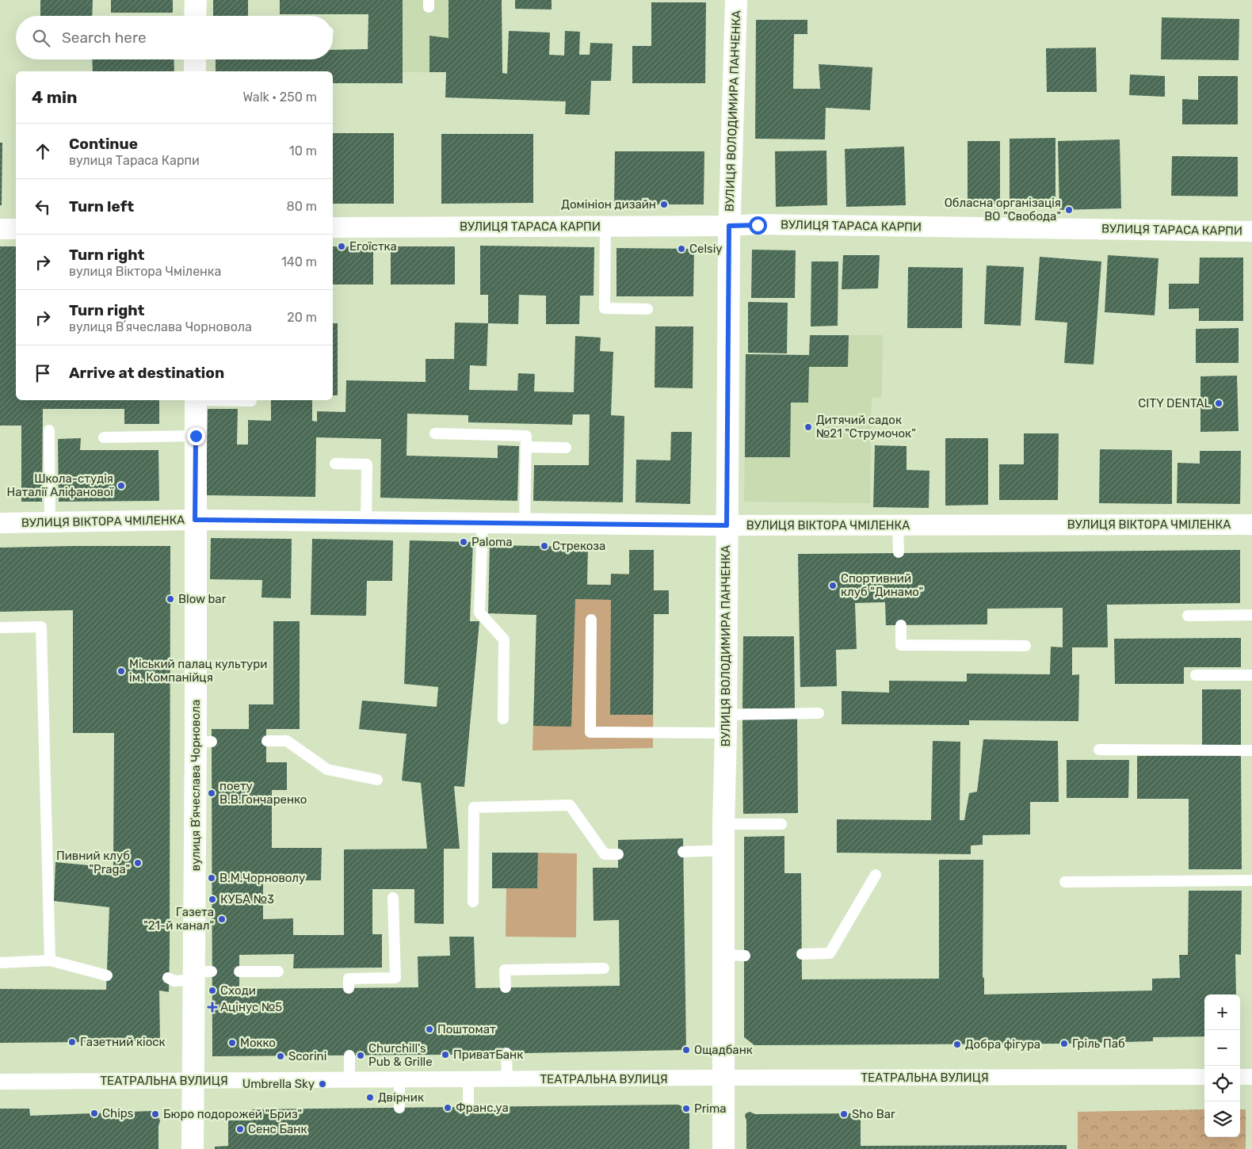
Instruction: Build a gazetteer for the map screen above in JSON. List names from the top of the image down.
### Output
{
  "streets": {
    "street": [
      "ВУЛИЦЯ ВОЛОДИМИРА ПАНЧЕНКА",
      "ВУЛИЦЯ ТАРАСА КАРПИ",
      "ВУЛИЦЯ ВІКТОРА ЧМІЛЕНКА",
      "вулиця Вʼячеслава Чорновола",
      "ТЕАТРАЛЬНА ВУЛИЦЯ"
    ]
  },
  "crossings": [
    ["ВУЛИЦЯ ВОЛОДИМИРА ПАНЧЕНКА", "ВУЛИЦЯ ТАРАСА КАРПИ"],
    ["ВУЛИЦЯ ВОЛОДИМИРА ПАНЧЕНКА", "ВУЛИЦЯ ВІКТОРА ЧМІЛЕНКА"],
    ["ВУЛИЦЯ ВОЛОДИМИРА ПАНЧЕНКА", "ТЕАТРАЛЬНА ВУЛИЦЯ"],
    ["ВУЛИЦЯ ВІКТОРА ЧМІЛЕНКА", "вулиця Вʼячеслава Чорновола"],
    ["вулиця Вʼячеслава Чорновола", "ТЕАТРАЛЬНА ВУЛИЦЯ"]
  ],
  "places": {
    "other": [
      "Домініон дизайн",
      "Обласна організація ВО \"Свобода\"",
      "Егоїстка",
      "Celsiy",
      "CITY DENTAL",
      "Дитячий садок №21 \"Струмочок\"",
      "Школа-студія Наталії Аліфанової",
      "Paloma",
      "Стрекоза",
      "Спортивний клуб \"Динамо\"",
      "Blow bar",
      "Міський палац культури ім. Компанійця",
      "поету В.В.Гончаренко",
      "Пивний клуб \"Praga\"",
      "В.М.Чорноволу",
      "КУБА №3",
      "Газета \"21-й канал\"",
      "Сходи",
      "Поштомат",
      "Газетний кіоск",
      "Мокко",
      "Гріль Паб",
      "Добра фігура",
      "Ощадбанк",
      "ПриватБанк",
      "Churchill's Pub & Grille",
      "Scorini",
      "Umbrella Sky",
      "Двірник",
      "Франс.уа",
      "Prima",
      "Chips",
      "Бюро подорожей \"Бриз\"",
      "Sho Bar",
      "Сенс Банк"
    ],
    "health": ["Ацінус №5"]
  },
  "page": {
    "search": "Search here",
    "heading": ["4 min", "Walk · 250 m"],
    "list": [
      ["Continue", "вулиця Тараса Карпи", "10 m"],
      ["Turn left", "80 m"],
      ["Turn right", "вулиця Віктора Чміленка", "140 m"],
      ["Turn right", "вулиця Вʼячеслава Чорновола", "20 m"],
      "Arrive at destination"
    ],
    "map_buttons": ["+", "−"]
  }
}
